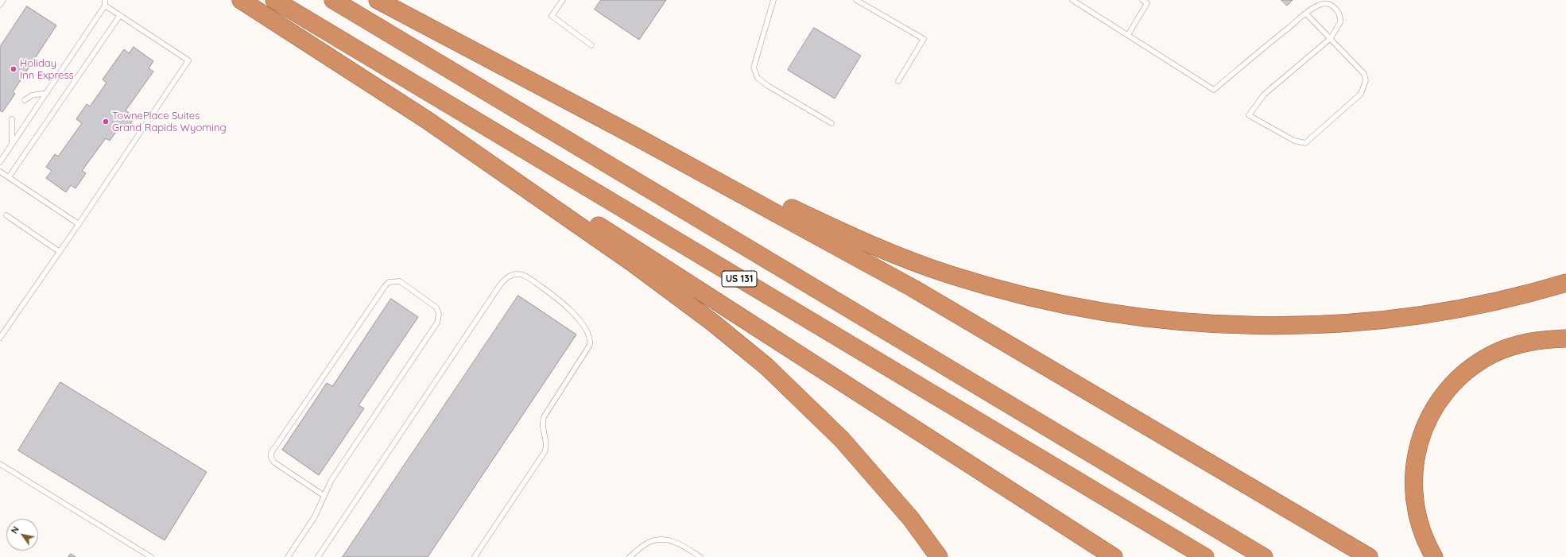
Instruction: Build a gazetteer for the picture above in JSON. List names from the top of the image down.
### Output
{
  "streets": {
    "highway": ["US 131"]
  },
  "places": ["Holiday Inn Express", "TownePlace Suites Grand Rapids Wyoming"],
  "north": "top left"
}
